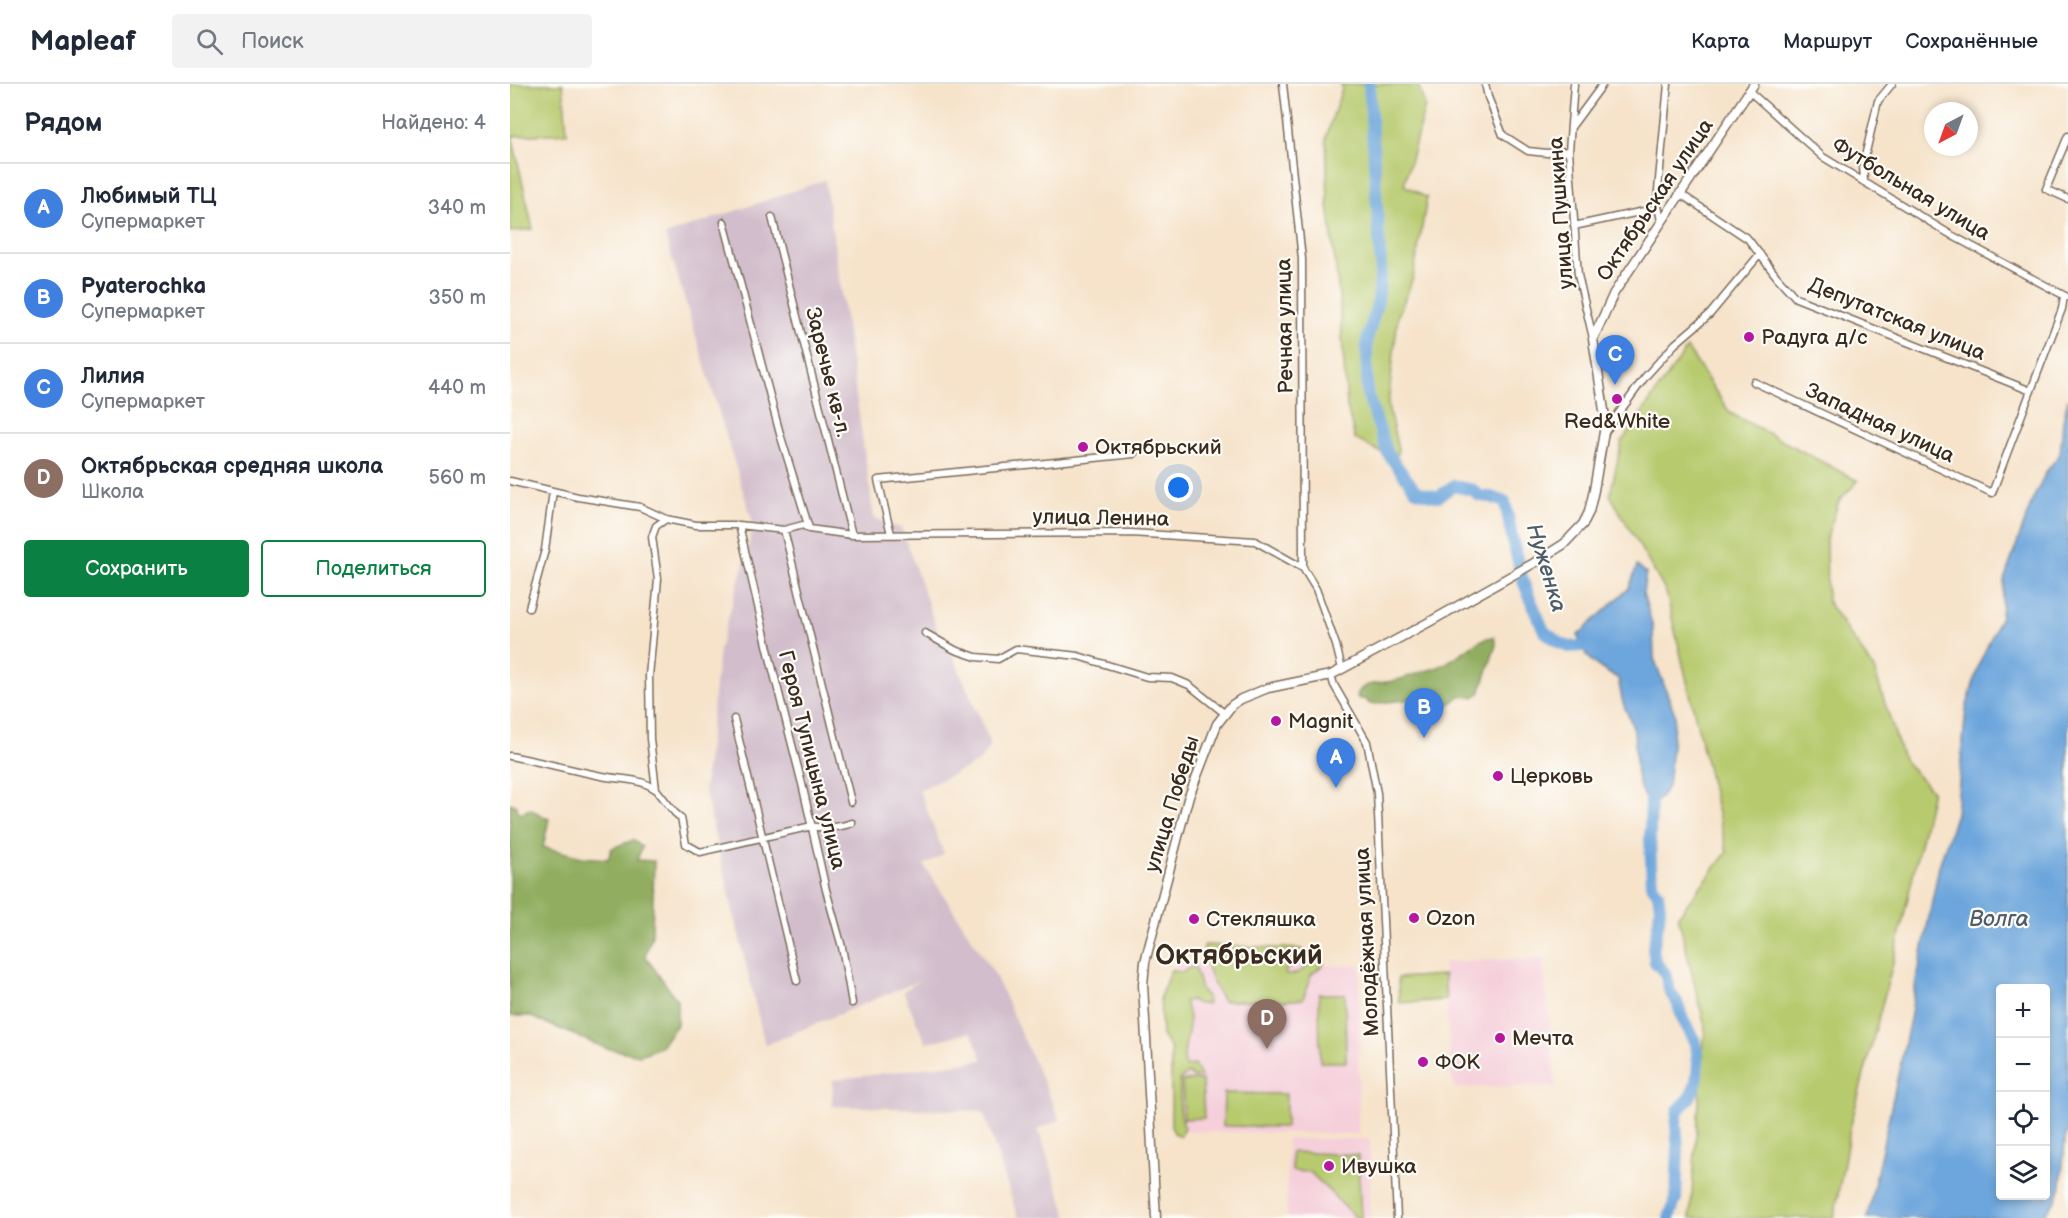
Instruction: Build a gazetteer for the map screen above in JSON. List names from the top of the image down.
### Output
{
  "streets": {
    "street": [
      "Футбольная улица",
      "Октябрьская улица",
      "улица Пушкина",
      "Депутатская улица",
      "Речная улица",
      "Заречье кв-л.",
      "Западная улица",
      "улица Ленина",
      "Героя Тупицына улица",
      "улица Победы",
      "Молодёжная улица"
    ]
  },
  "crossings": [
    ["Футбольная улица", "Октябрьская улица"],
    ["Октябрьская улица", "улица Пушкина"],
    ["Октябрьская улица", "Депутатская улица"],
    ["Октябрьская улица", "улица Победы"],
    ["улица Пушкина", "улица Победы"],
    ["Депутатская улица", "Западная улица"],
    ["Речная улица", "улица Ленина"],
    ["Заречье кв-л.", "улица Ленина"],
    ["улица Ленина", "Героя Тупицына улица"],
    ["улица Победы", "Молодёжная улица"]
  ],
  "districts": ["Октябрьский"],
  "water": ["Нуженка", "Волга"],
  "places": [
    "Радуга д/с",
    "Red&White",
    "Октябрьский",
    "Magnit",
    "Церковь",
    "Ozon",
    "Стекляшка",
    "Мечта",
    "ФОК",
    "Ивушка"
  ],
  "north": "bottom left",
  "page": {
    "header": "Mapleaf",
    "search": "Поиск",
    "nav": ["Карта", "Маршрут", "Сохранённые"],
    "heading": ["Рядом", "Найдено: 4"],
    "list": [
      {
        "mark": "A",
        "name": "Любимый ТЦ",
        "note": "Супермаркет",
        "value": "340 m"
      },
      {
        "mark": "B",
        "name": "Pyaterochka",
        "note": "Супермаркет",
        "value": "350 m"
      },
      {
        "mark": "C",
        "name": "Лилия",
        "note": "Супермаркет",
        "value": "440 m"
      },
      {
        "mark": "D",
        "name": "Октябрьская средняя школа",
        "note": "Школа",
        "value": "560 m"
      }
    ],
    "pins": [
      "C",
      "B",
      "A",
      "D"
    ],
    "buttons": ["Сохранить", "Поделиться"],
    "map_buttons": ["+", "−"]
  }
}
